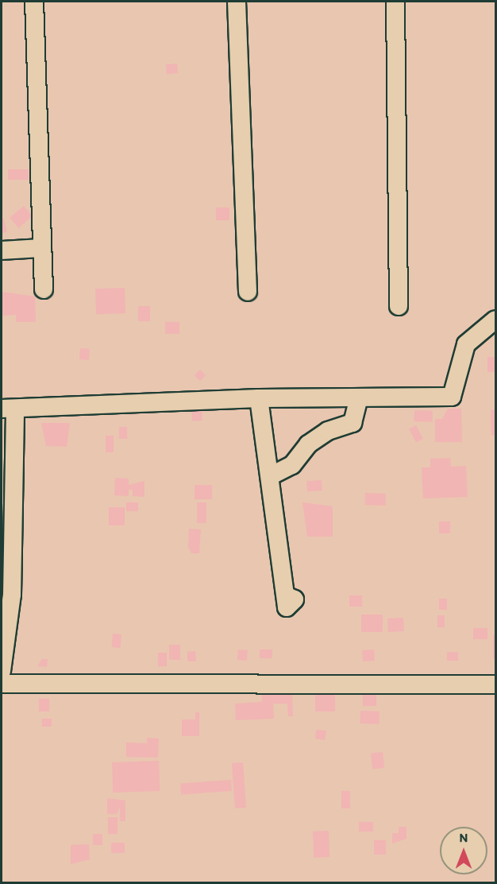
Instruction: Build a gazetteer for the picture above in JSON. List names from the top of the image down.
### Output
{
  "north": "top"
}
